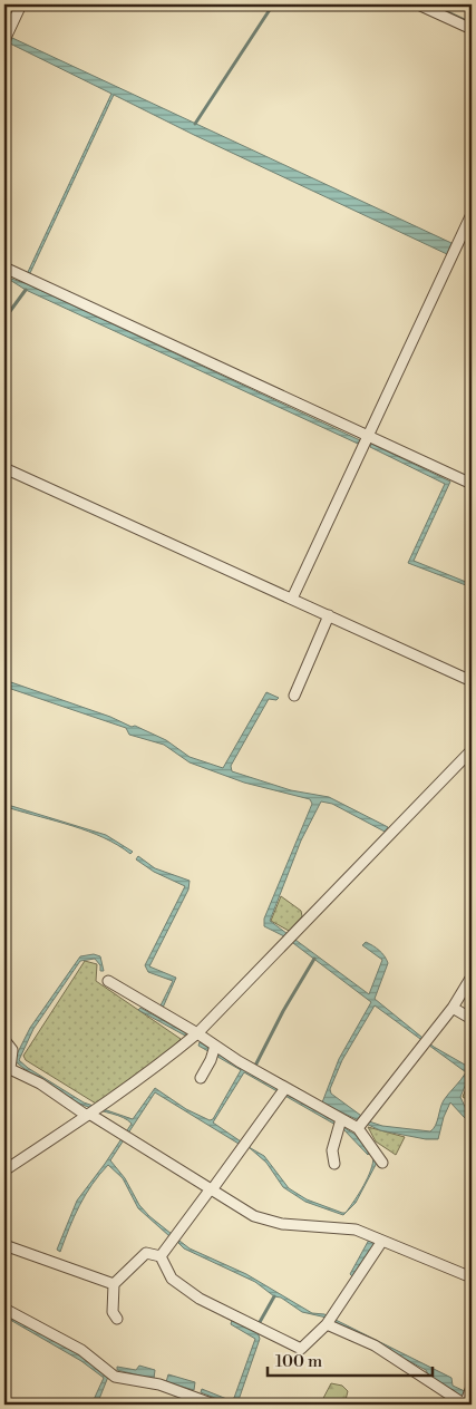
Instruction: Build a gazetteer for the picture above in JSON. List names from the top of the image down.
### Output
{
  "scale_bar": "100 m"
}
